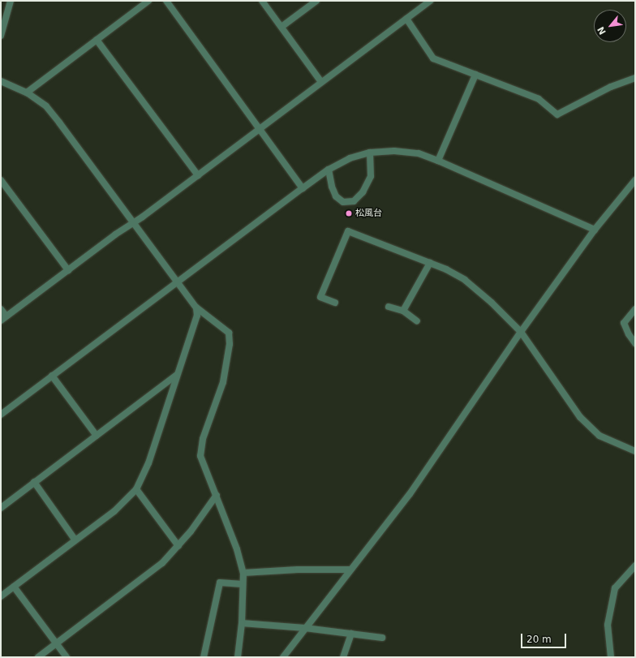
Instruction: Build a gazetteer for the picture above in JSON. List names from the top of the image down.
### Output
{
  "places": ["松風台"],
  "scale_bar": "20 m",
  "north": "bottom left"
}
